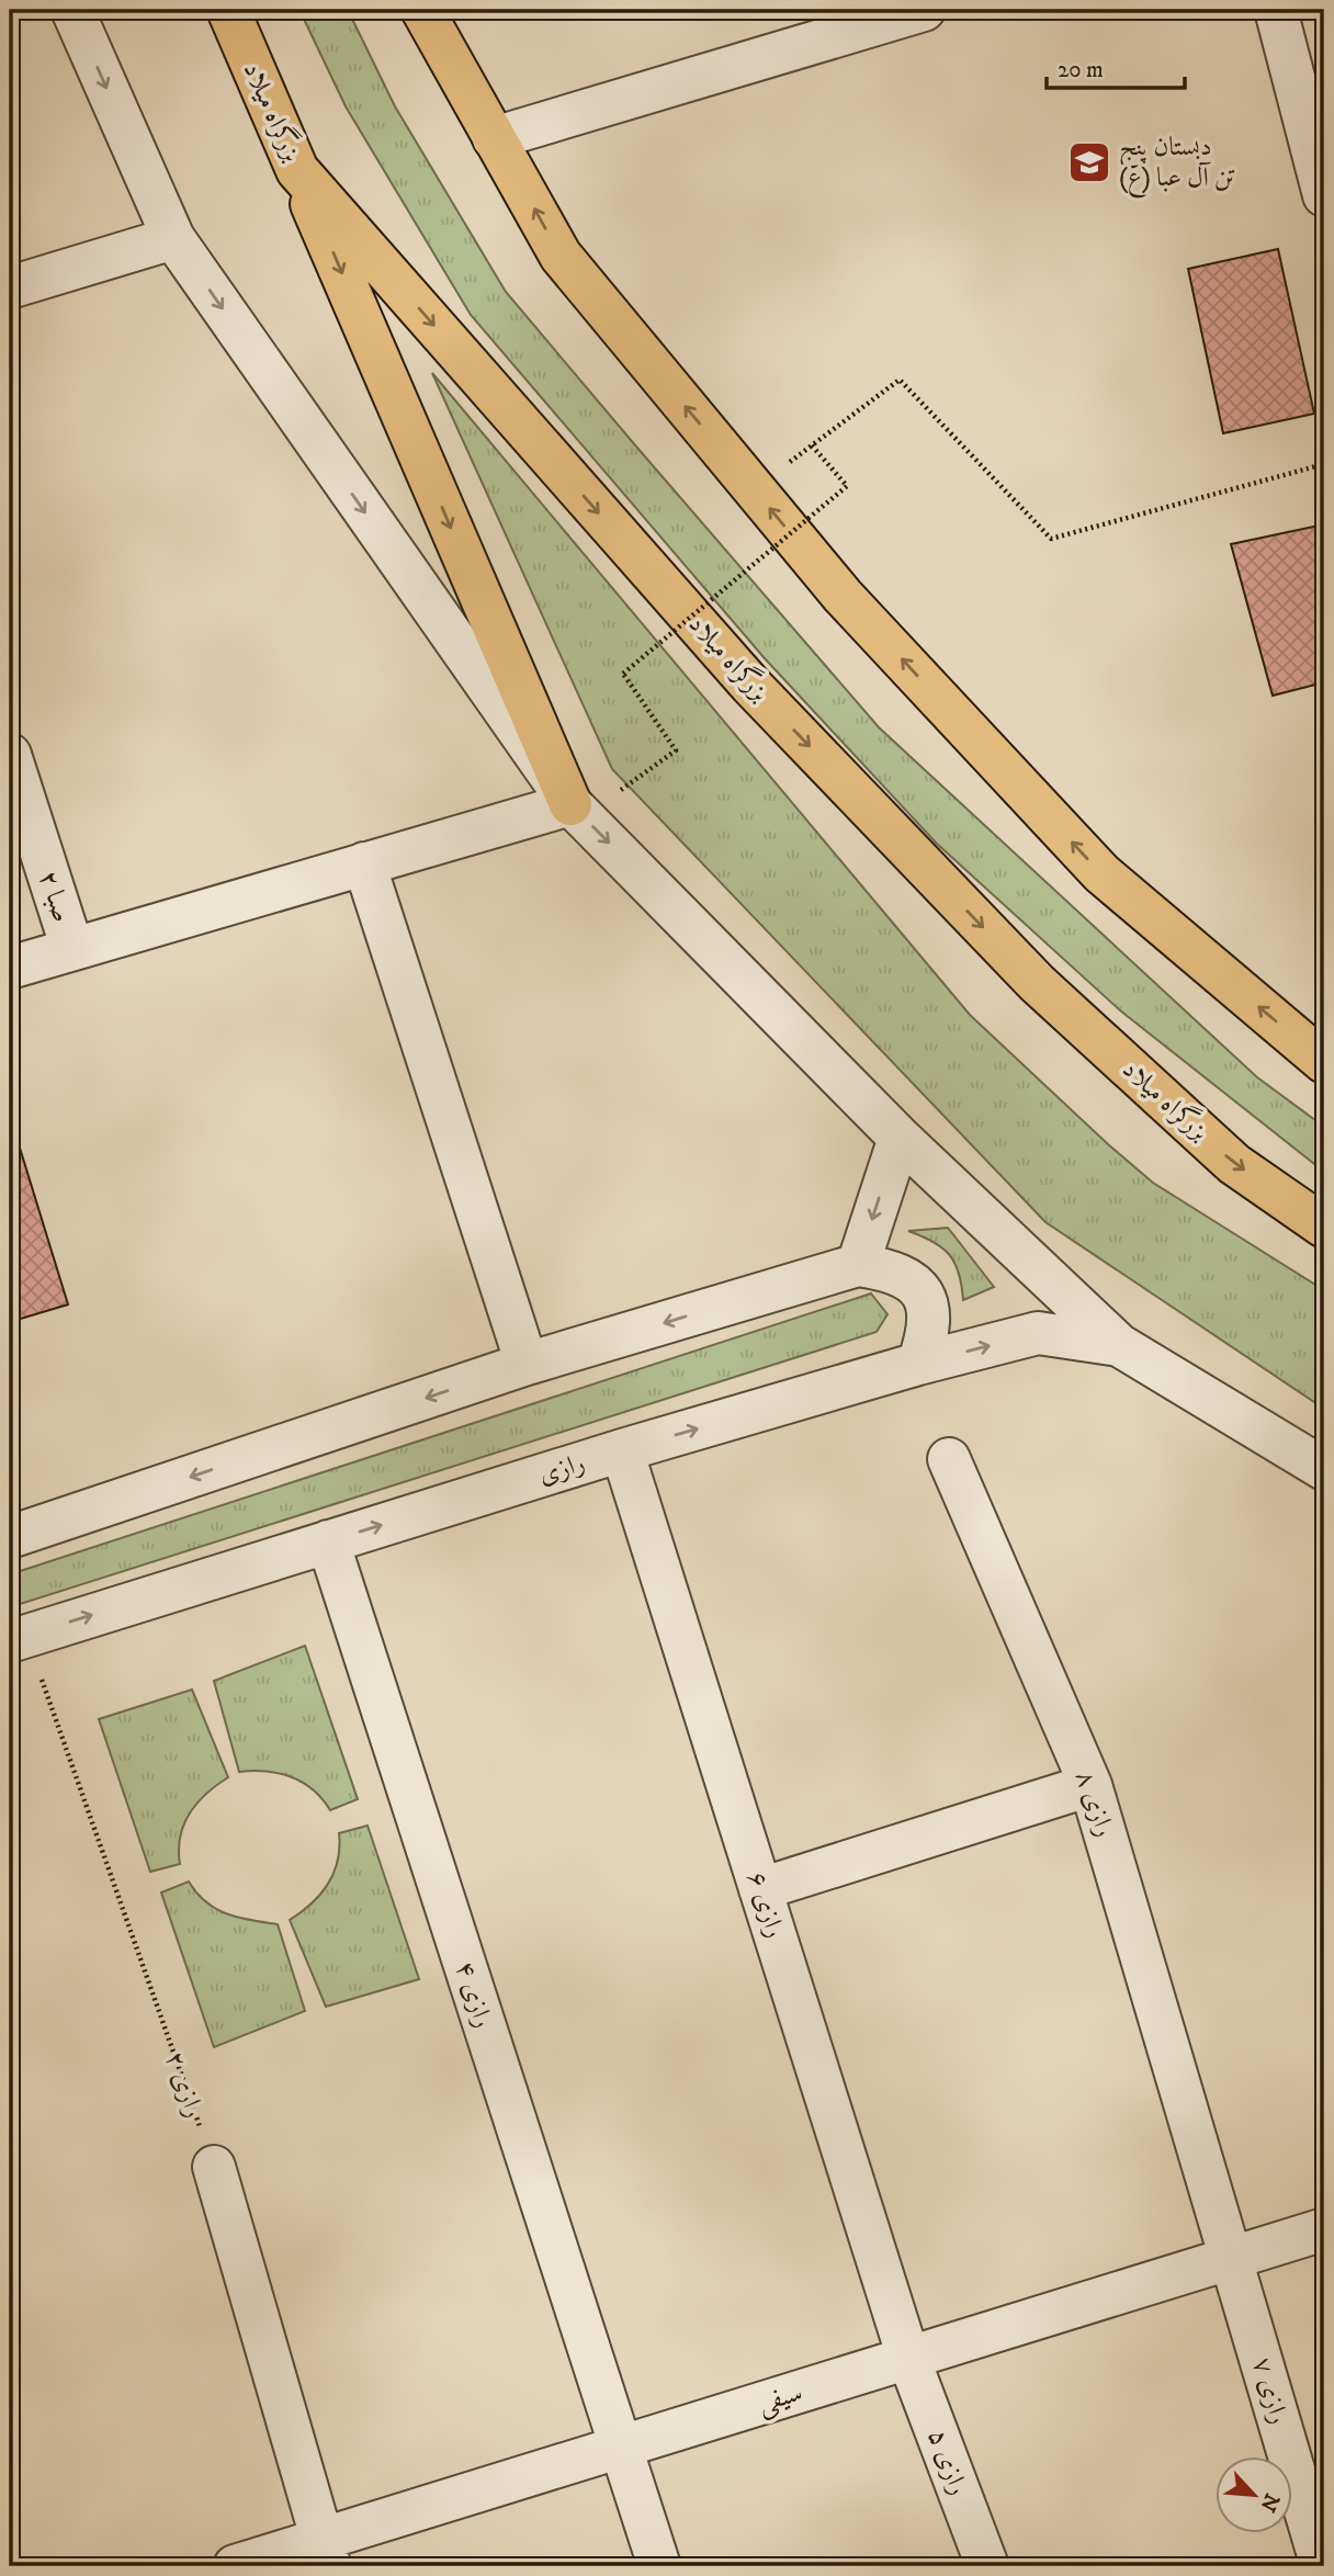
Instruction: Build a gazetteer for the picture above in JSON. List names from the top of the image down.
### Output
{
  "streets": {
    "highway": ["بزرگراه میلاد"],
    "street": [
      "صبا ۲",
      "رازی",
      "رازی ۸",
      "رازی ۶",
      "رازی ۴",
      "رازی ۷",
      "سیفی",
      "رازی ۵"
    ],
    "path": ["رازی ۲"]
  },
  "crossings": [
    ["رازی", "رازی ۶"],
    ["رازی", "رازی ۴"],
    ["رازی", "رازی ۲"],
    ["رازی ۸", "رازی ۷"],
    ["رازی ۸", "سیفی"],
    ["رازی ۶", "سیفی"],
    ["رازی ۶", "رازی ۵"],
    ["رازی ۴", "سیفی"],
    ["رازی ۷", "سیفی"],
    ["سیفی", "رازی ۵"]
  ],
  "places": {
    "school or university": ["دبستان پنج تن آل عبا (ع)"]
  },
  "scale_bar": "20 m",
  "north": "bottom right"
}
